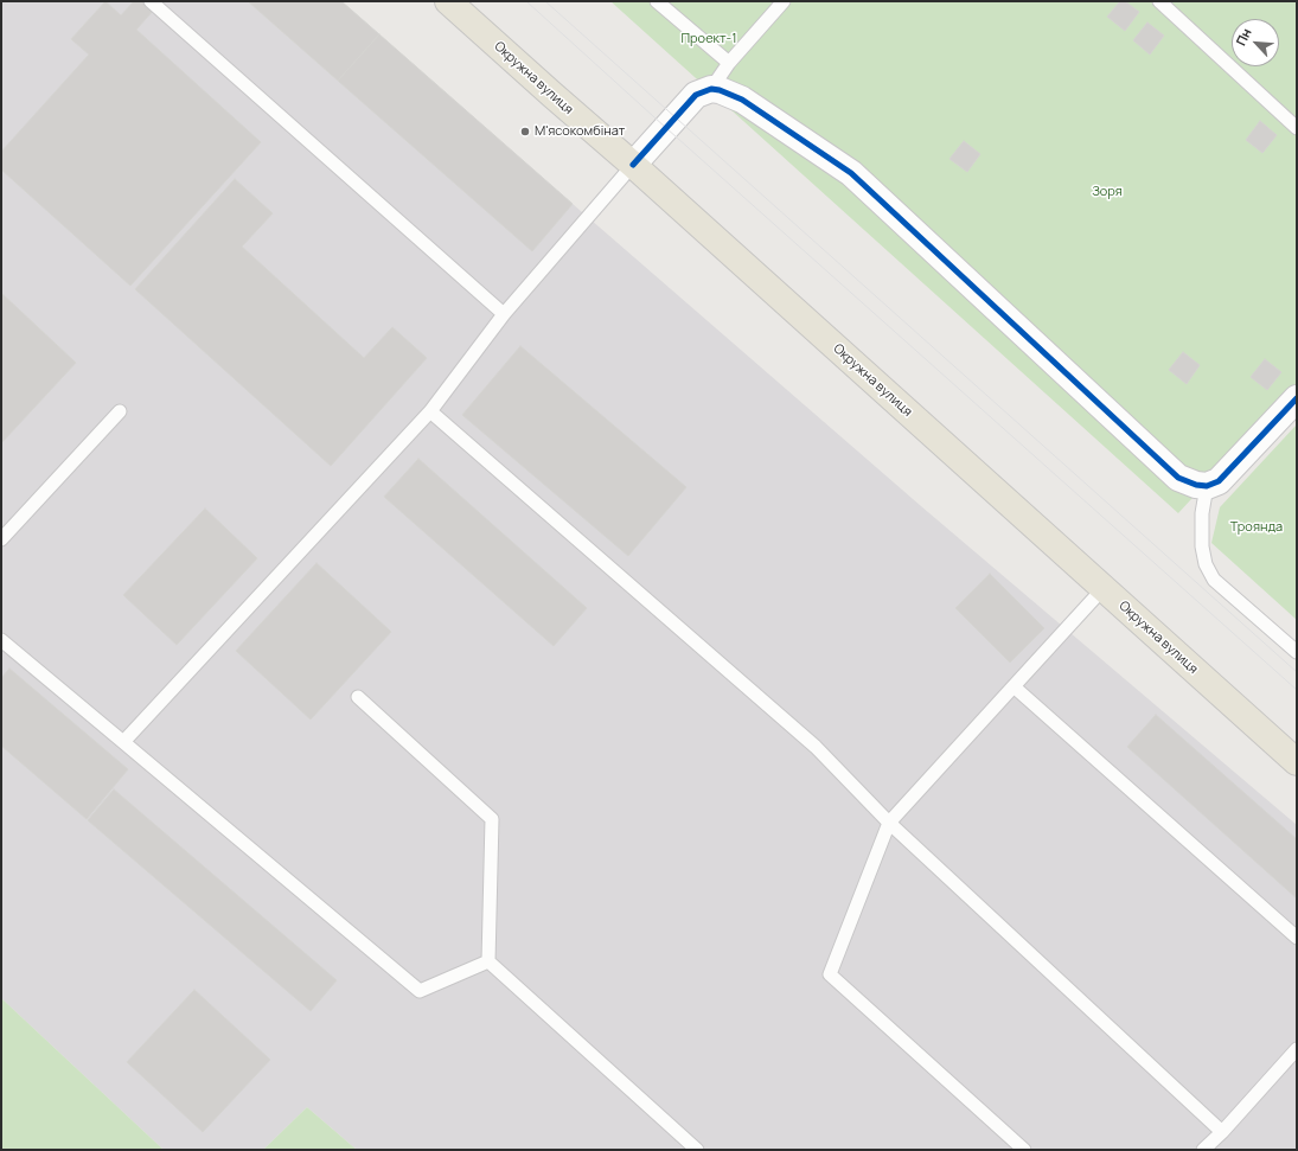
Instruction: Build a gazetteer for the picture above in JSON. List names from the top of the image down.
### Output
{
  "streets": {
    "main road": ["Окружна вулиця"]
  },
  "parks": ["Проект-1", "Зоря", "Троянда"],
  "places": ["М'ясокомбінат"],
  "north": "top left"
}
